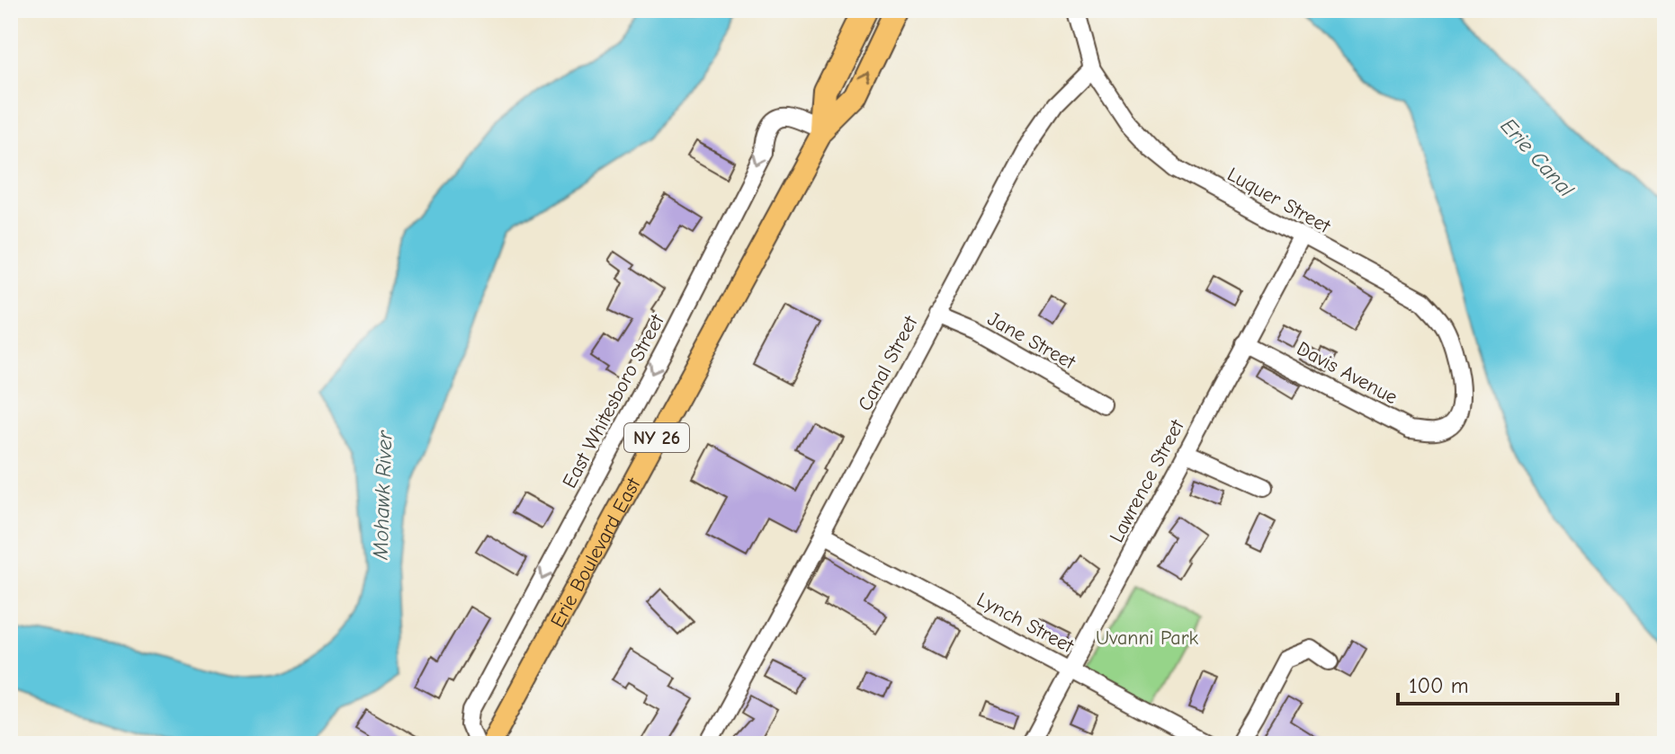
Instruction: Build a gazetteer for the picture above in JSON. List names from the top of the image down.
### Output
{
  "streets": {
    "highway": ["NY 26", "Erie Boulevard East"],
    "street": [
      "Luquer Street",
      "Jane Street",
      "Canal Street",
      "Davis Avenue",
      "East Whitesboro Street",
      "Lawrence Street",
      "Lynch Street"
    ]
  },
  "crossings": [
    ["Luquer Street", "Canal Street"],
    ["Luquer Street", "Davis Avenue"],
    ["Luquer Street", "Lawrence Street"],
    ["Jane Street", "Canal Street"],
    ["Canal Street", "Lynch Street"],
    ["Davis Avenue", "Lawrence Street"],
    ["East Whitesboro Street", "Erie Boulevard East"],
    ["Lawrence Street", "Lynch Street"]
  ],
  "one_way": ["East Whitesboro Street"],
  "water": ["Erie Canal", "Mohawk River"],
  "parks": ["Uvanni Park"],
  "scale_bar": "100 m"
}
